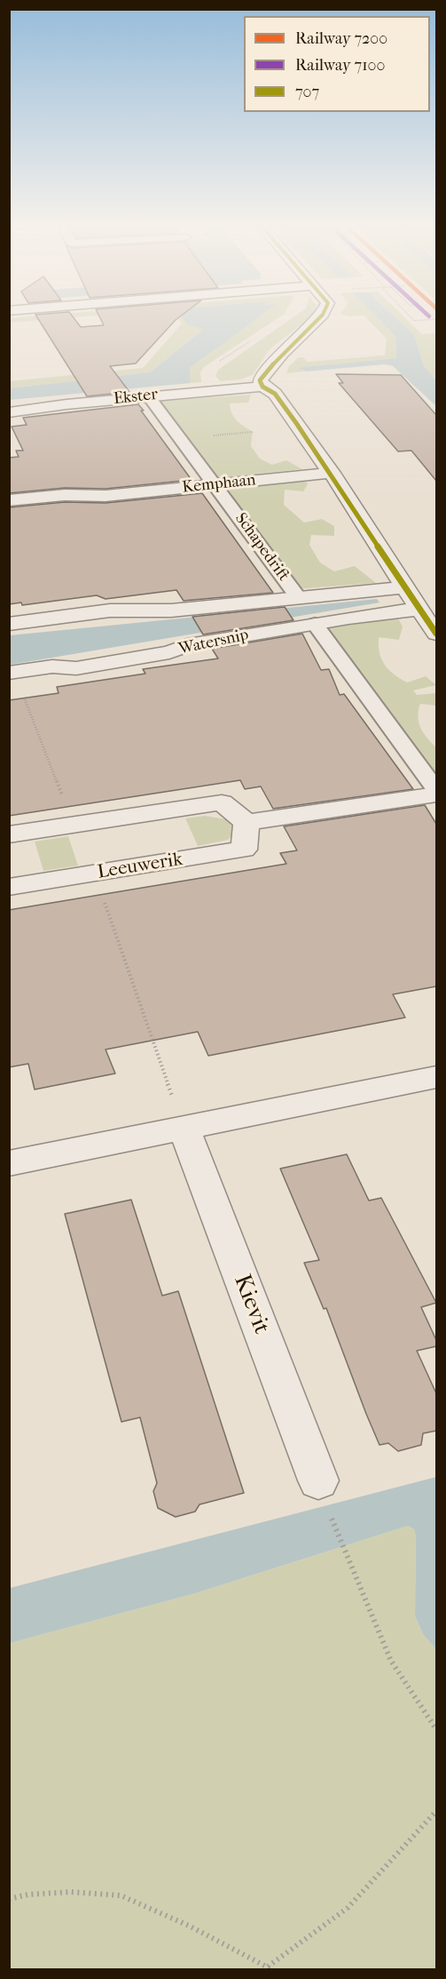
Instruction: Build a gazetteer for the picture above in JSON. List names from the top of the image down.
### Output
{
  "streets": {
    "street": [
      "Ekster",
      "Kemphaan",
      "Watersnip",
      "Leeuwerik",
      "Kievit"
    ],
    "lane": ["Schapedrift"]
  },
  "crossings": [
    ["Ekster", "Schapedrift"],
    ["Kemphaan", "Schapedrift"],
    ["Schapedrift", "Watersnip"]
  ],
  "lines": ["rail line 7100", "transit line 707"],
  "legend": ["Railway 7200", "Railway 7100", "707"]
}
